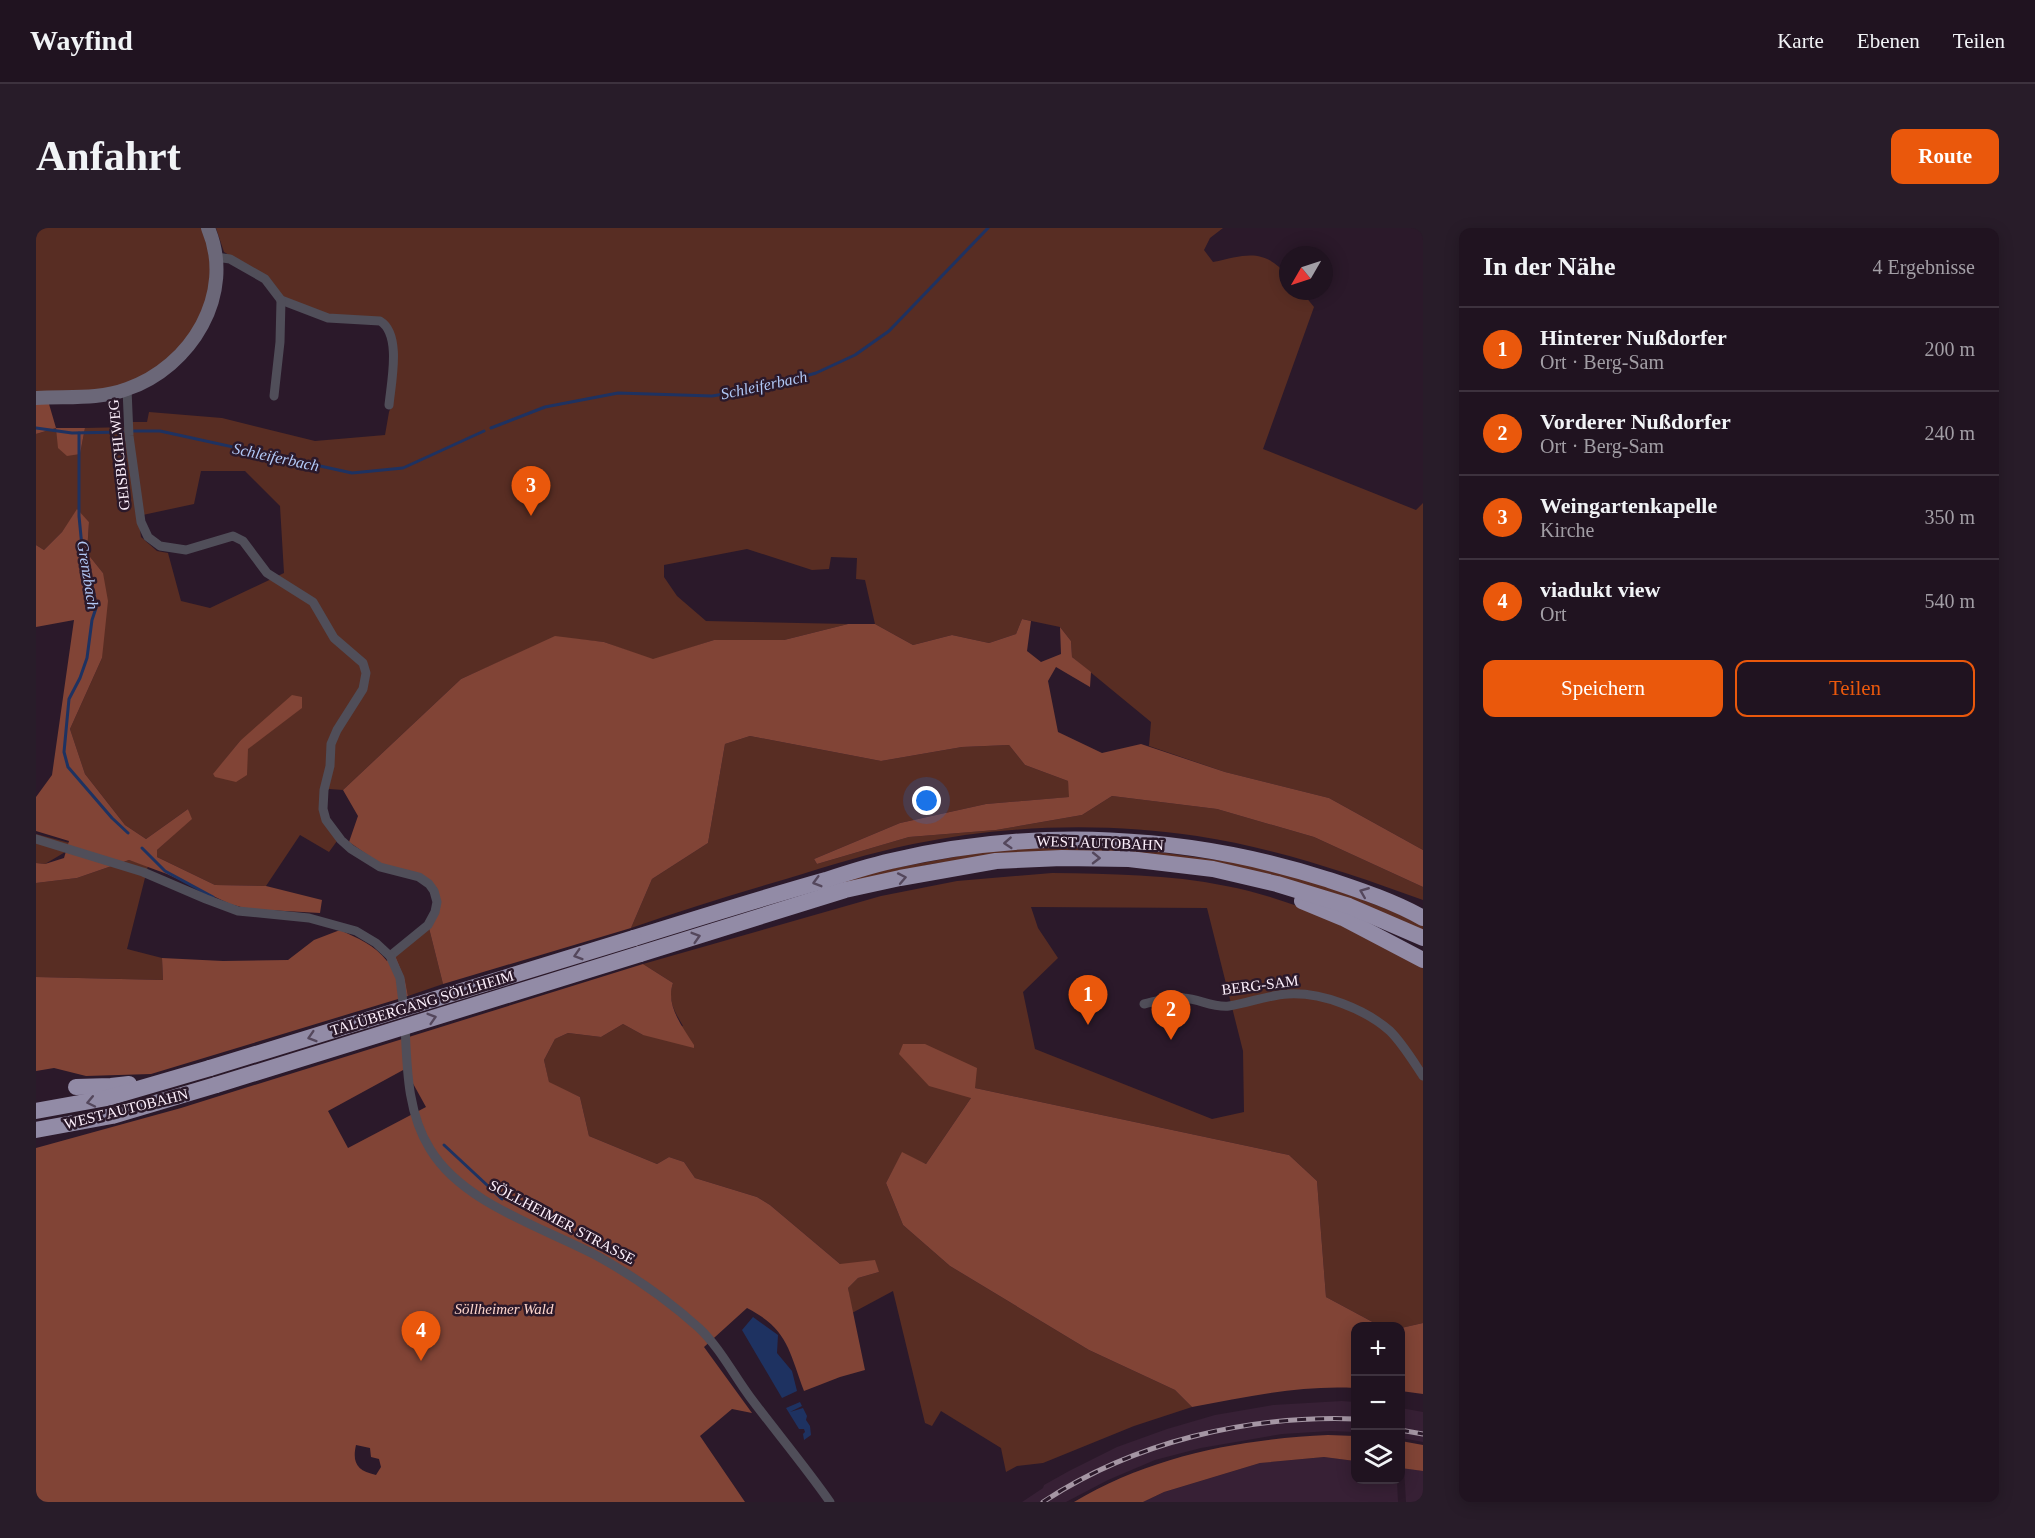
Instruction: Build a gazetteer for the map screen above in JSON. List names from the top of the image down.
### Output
{
  "streets": {
    "highway": ["WEST AUTOBAHN", "TALÜBERGANG SÖLLHEIM"],
    "street": ["GEISBICHLWEG", "BERG-SAM", "SÖLLHEIMER STRASSE"]
  },
  "crossings": [
    ["GEISBICHLWEG", "SÖLLHEIMER STRASSE"],
    ["WEST AUTOBAHN", "TALÜBERGANG SÖLLHEIM"]
  ],
  "water": ["Schleiferbach", "Grenzbach"],
  "parks": ["Söllheimer Wald"],
  "north": "bottom left",
  "page": {
    "header": "Wayfind",
    "nav": ["Karte", "Ebenen", "Teilen"],
    "buttons": [
      "Route",
      ["Speichern", "Teilen"]
    ],
    "title": "Anfahrt",
    "heading": ["In der Nähe", "4 Ergebnisse"],
    "list": [
      {
        "mark": "1",
        "name": "Hinterer Nußdorfer",
        "note": "Ort · Berg-Sam",
        "value": "200 m"
      },
      {
        "mark": "2",
        "name": "Vorderer Nußdorfer",
        "note": "Ort · Berg-Sam",
        "value": "240 m"
      },
      {
        "mark": "3",
        "name": "Weingartenkapelle",
        "note": "Kirche",
        "value": "350 m"
      },
      {
        "mark": "4",
        "name": "viadukt view",
        "note": "Ort",
        "value": "540 m"
      }
    ],
    "pins": [
      "3",
      "1",
      "2",
      "4"
    ],
    "map_buttons": ["+", "−"]
  }
}
